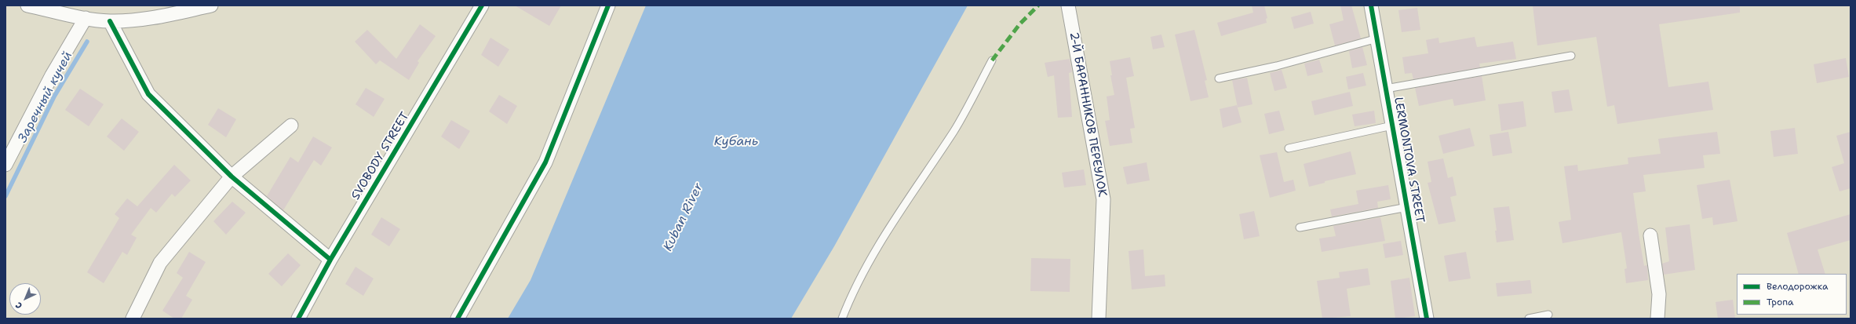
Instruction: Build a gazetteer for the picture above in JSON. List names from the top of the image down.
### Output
{
  "streets": {
    "street": ["2-Й БАРАННИКОВ ПЕРЕУЛОК", "SVOBODY STREET", "LERMONTOVA STREET"]
  },
  "water": ["Заречный кучей", "Кубань", "Kuban River"],
  "legend": ["Велодорожка", "Тропа"],
  "north": "bottom left"
}
